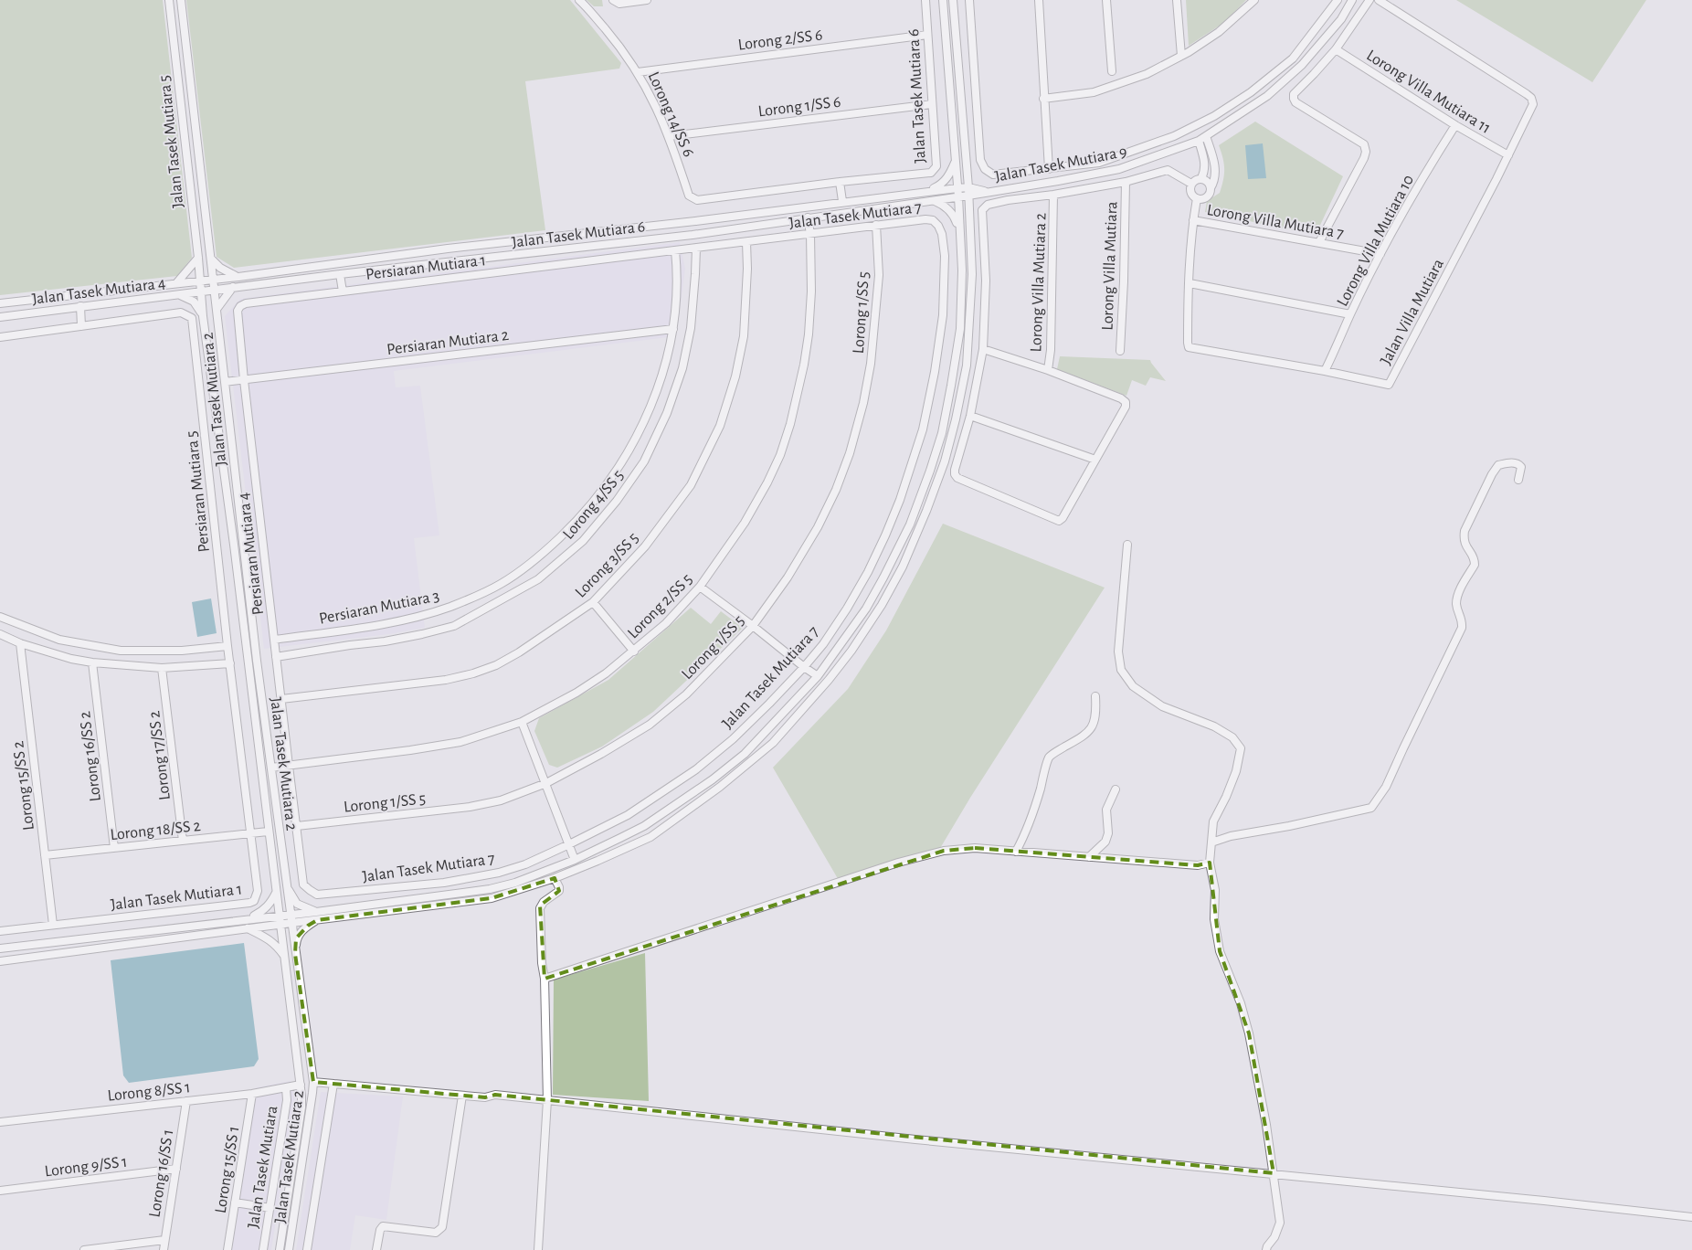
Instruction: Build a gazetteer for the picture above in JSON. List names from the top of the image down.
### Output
{
  "streets": {
    "street": [
      "Lorong 2/SS 6",
      "Lorong Villa Mutiara 11",
      "Jalan Tasek Mutiara 6",
      "Lorong 1/SS 6",
      "Lorong 14/SS 6",
      "Jalan Tasek Mutiara 5",
      "Jalan Tasek Mutiara 9",
      "Jalan Tasek Mutiara 7",
      "Lorong Villa Mutiara 7",
      "Lorong Villa Mutiara 10",
      "Lorong Villa Mutiara",
      "Persiaran Mutiara 1",
      "Lorong Villa Mutiara 2",
      "Jalan Tasek Mutiara 4",
      "Jalan Villa Mutiara",
      "Lorong 1/SS 5",
      "Persiaran Mutiara 2",
      "Jalan Tasek Mutiara 2",
      "Persiaran Mutiara 5",
      "Lorong 4/SS 5",
      "Persiaran Mutiara 4",
      "Lorong 3/SS 5",
      "Lorong 2/SS 5",
      "Persiaran Mutiara 3",
      "Lorong 17/SS 2",
      "Lorong 16/SS 2",
      "Lorong 15/SS 2",
      "Lorong 18/SS 2",
      "Jalan Tasek Mutiara 1",
      "Lorong 8/SS 1",
      "Lorong 9/SS 1",
      "Jalan Tasek Mutiara",
      "Lorong 15/SS 1",
      "Lorong 16/SS 1"
    ]
  },
  "crossings": [
    ["Lorong 2/SS 6", "Jalan Tasek Mutiara 6"],
    ["Lorong 2/SS 6", "Lorong 14/SS 6"],
    ["Lorong Villa Mutiara 11", "Lorong Villa Mutiara 10"],
    ["Lorong Villa Mutiara 11", "Jalan Villa Mutiara"],
    ["Jalan Tasek Mutiara 6", "Lorong 1/SS 6"],
    ["Jalan Tasek Mutiara 6", "Lorong 14/SS 6"],
    ["Jalan Tasek Mutiara 6", "Jalan Tasek Mutiara 5"],
    ["Jalan Tasek Mutiara 6", "Jalan Tasek Mutiara 9"],
    ["Jalan Tasek Mutiara 6", "Jalan Tasek Mutiara 7"],
    ["Jalan Tasek Mutiara 6", "Jalan Tasek Mutiara 4"],
    ["Jalan Tasek Mutiara 6", "Jalan Tasek Mutiara 2"],
    ["Jalan Tasek Mutiara 6", "Lorong 2/SS 5"],
    ["Lorong 1/SS 6", "Lorong 14/SS 6"],
    ["Jalan Tasek Mutiara 5", "Jalan Tasek Mutiara 4"],
    ["Jalan Tasek Mutiara 5", "Jalan Tasek Mutiara 2"],
    ["Jalan Tasek Mutiara 7", "Persiaran Mutiara 1"],
    ["Jalan Tasek Mutiara 7", "Lorong 1/SS 5"],
    ["Jalan Tasek Mutiara 7", "Jalan Tasek Mutiara 2"],
    ["Jalan Tasek Mutiara 7", "Lorong 4/SS 5"],
    ["Jalan Tasek Mutiara 7", "Persiaran Mutiara 4"],
    ["Jalan Tasek Mutiara 7", "Lorong 3/SS 5"],
    ["Jalan Tasek Mutiara 7", "Lorong 2/SS 5"],
    ["Jalan Tasek Mutiara 7", "Persiaran Mutiara 3"],
    ["Jalan Tasek Mutiara 7", "Jalan Tasek Mutiara 1"],
    ["Lorong Villa Mutiara 7", "Lorong Villa Mutiara 10"],
    ["Lorong Villa Mutiara 7", "Jalan Villa Mutiara"],
    ["Lorong Villa Mutiara 10", "Jalan Villa Mutiara"],
    ["Persiaran Mutiara 1", "Persiaran Mutiara 4"],
    ["Persiaran Mutiara 1", "Persiaran Mutiara 3"],
    ["Jalan Tasek Mutiara 4", "Jalan Tasek Mutiara 2"],
    ["Persiaran Mutiara 2", "Jalan Tasek Mutiara 2"],
    ["Persiaran Mutiara 2", "Persiaran Mutiara 4"],
    ["Persiaran Mutiara 2", "Persiaran Mutiara 3"],
    ["Jalan Tasek Mutiara 2", "Lorong 2/SS 5"],
    ["Jalan Tasek Mutiara 2", "Lorong 18/SS 2"],
    ["Jalan Tasek Mutiara 2", "Jalan Tasek Mutiara 1"],
    ["Jalan Tasek Mutiara 2", "Lorong 8/SS 1"],
    ["Persiaran Mutiara 5", "Jalan Tasek Mutiara 1"],
    ["Lorong 4/SS 5", "Persiaran Mutiara 4"],
    ["Persiaran Mutiara 4", "Persiaran Mutiara 3"],
    ["Lorong 17/SS 2", "Lorong 18/SS 2"],
    ["Lorong 16/SS 2", "Lorong 18/SS 2"],
    ["Lorong 15/SS 2", "Lorong 18/SS 2"],
    ["Lorong 15/SS 2", "Jalan Tasek Mutiara 1"],
    ["Lorong 18/SS 2", "Jalan Tasek Mutiara 1"],
    ["Lorong 8/SS 1", "Jalan Tasek Mutiara"],
    ["Lorong 8/SS 1", "Lorong 15/SS 1"],
    ["Lorong 8/SS 1", "Lorong 16/SS 1"],
    ["Lorong 9/SS 1", "Lorong 16/SS 1"]
  ]
}
